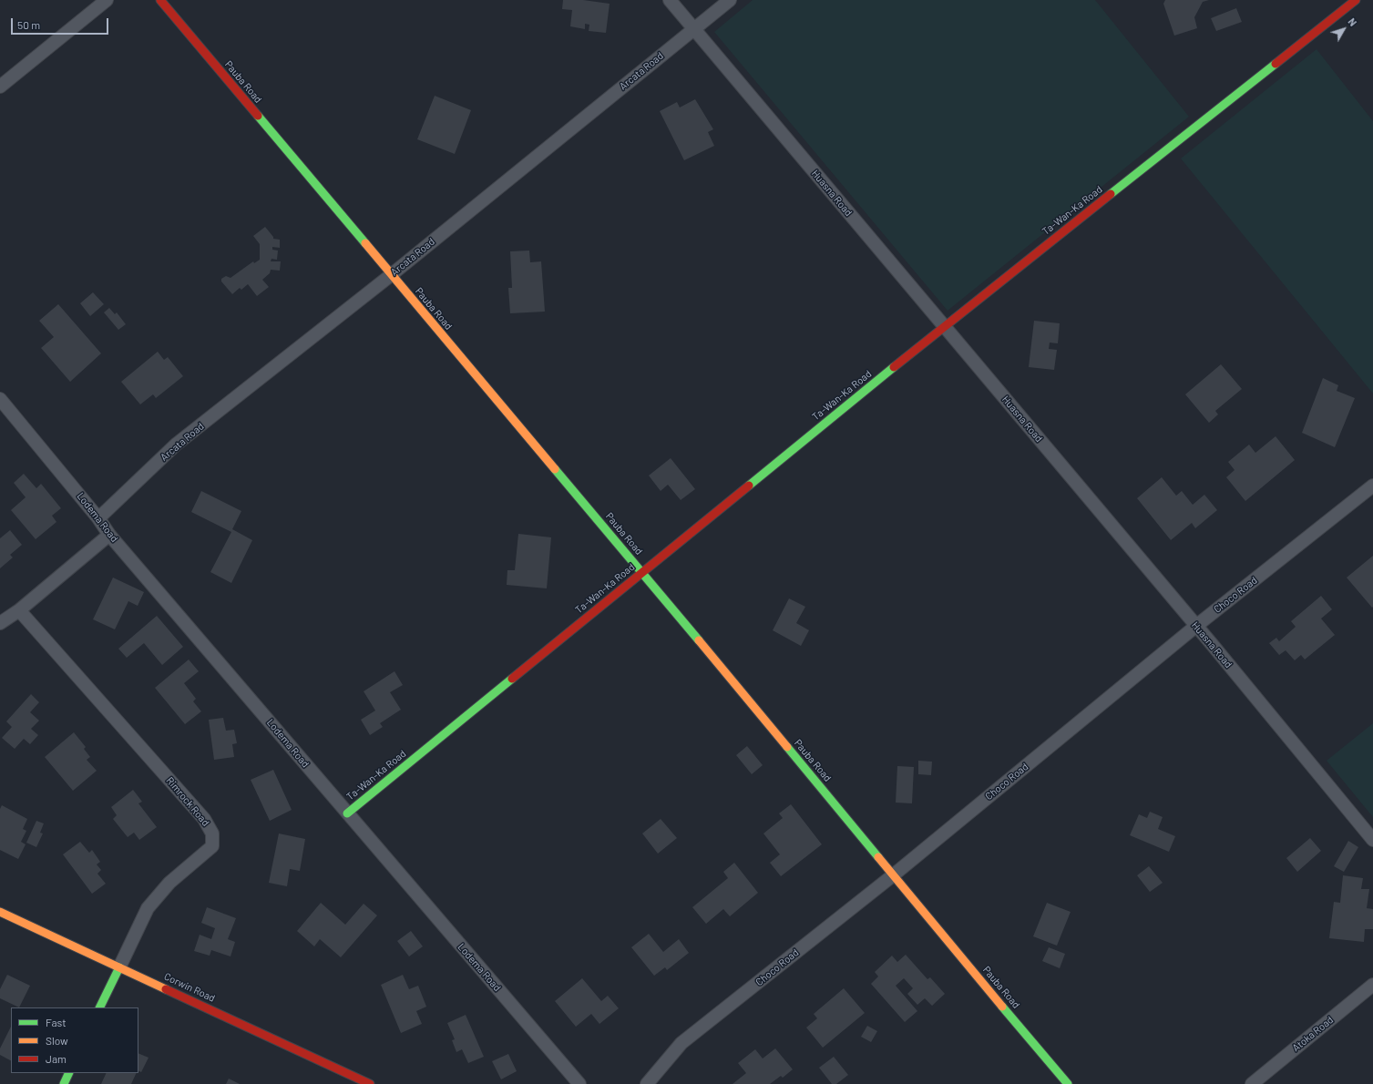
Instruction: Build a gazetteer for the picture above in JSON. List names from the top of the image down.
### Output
{
  "streets": {
    "street": [
      "Arcata Road",
      "Pauba Road",
      "Huasna Road",
      "Ta-Wan-Ka Road",
      "Lodema Road",
      "Choco Road",
      "Rimrock Road",
      "Corwin Road",
      "Atoka Road"
    ]
  },
  "crossings": [
    ["Arcata Road", "Pauba Road"],
    ["Arcata Road", "Huasna Road"],
    ["Arcata Road", "Lodema Road"],
    ["Pauba Road", "Ta-Wan-Ka Road"],
    ["Pauba Road", "Choco Road"],
    ["Huasna Road", "Ta-Wan-Ka Road"],
    ["Huasna Road", "Choco Road"],
    ["Ta-Wan-Ka Road", "Lodema Road"],
    ["Rimrock Road", "Corwin Road"]
  ],
  "legend": ["Fast", "Slow", "Jam"],
  "scale_bar": "50 m",
  "north": "top right"
}
